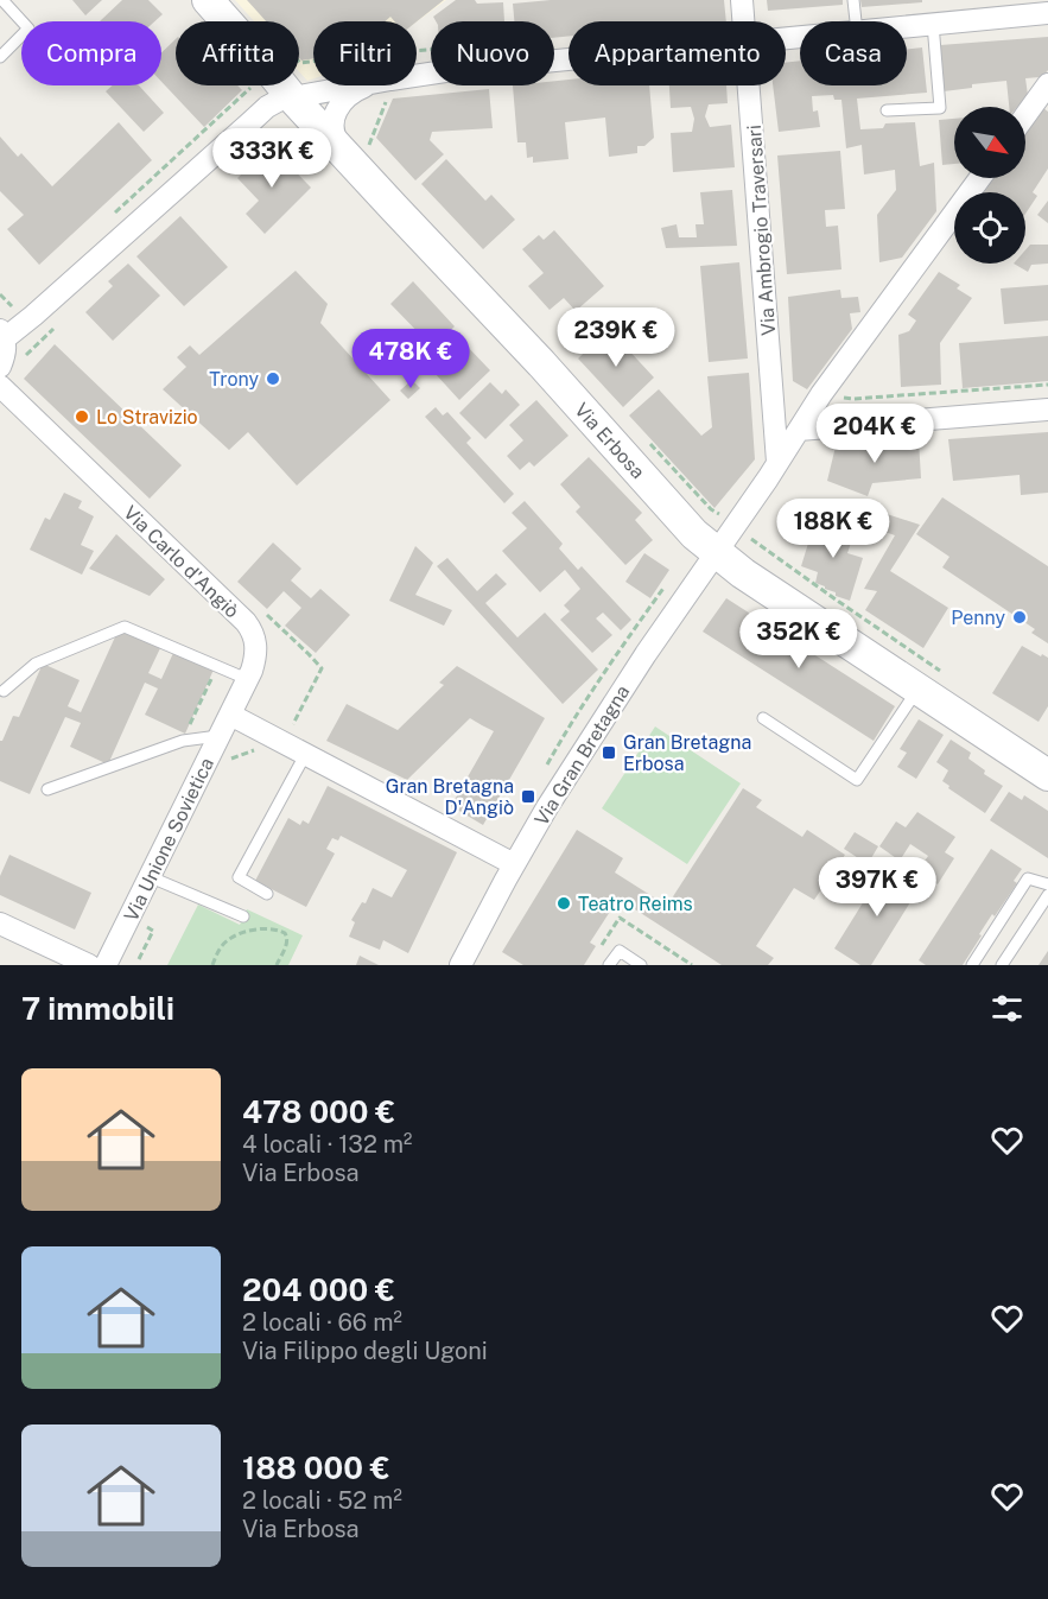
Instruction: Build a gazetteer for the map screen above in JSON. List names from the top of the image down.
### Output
{
  "streets": {
    "main road": ["Via Erbosa"],
    "street": [
      "Via Ambrogio Traversari",
      "Via Carlo d'Angiò",
      "Via Gran Bretagna",
      "Via Unione Sovietica"
    ]
  },
  "crossings": [
    ["Via Ambrogio Traversari", "Via Gran Bretagna"],
    ["Via Erbosa", "Via Gran Bretagna"],
    ["Via Carlo d'Angiò", "Via Unione Sovietica"]
  ],
  "places": {
    "other": [
      "Trony",
      "Lo Stravizio",
      "Penny",
      "Teatro Reims"
    ],
    "transit": ["Gran Bretagna Erbosa", "Gran Bretagna D'Angiò"]
  },
  "north": "bottom right",
  "page": {
    "chip": [
      "Compra",
      "Affitta",
      "Filtri",
      "Nuovo",
      "Appartamento",
      "Casa"
    ],
    "price": [
      "333K €",
      "239K €",
      "478K €",
      "204K €",
      "188K €",
      "352K €",
      "397K €"
    ],
    "heading": "7 immobili",
    "list": [
      {
        "name": "478 000 €",
        "note": "4 locali · 132 m² · Via Erbosa"
      },
      {
        "name": "204 000 €",
        "note": "2 locali · 66 m² · Via Filippo degli Ugoni"
      },
      {
        "name": "188 000 €",
        "note": "2 locali · 52 m² · Via Erbosa"
      }
    ]
  }
}
